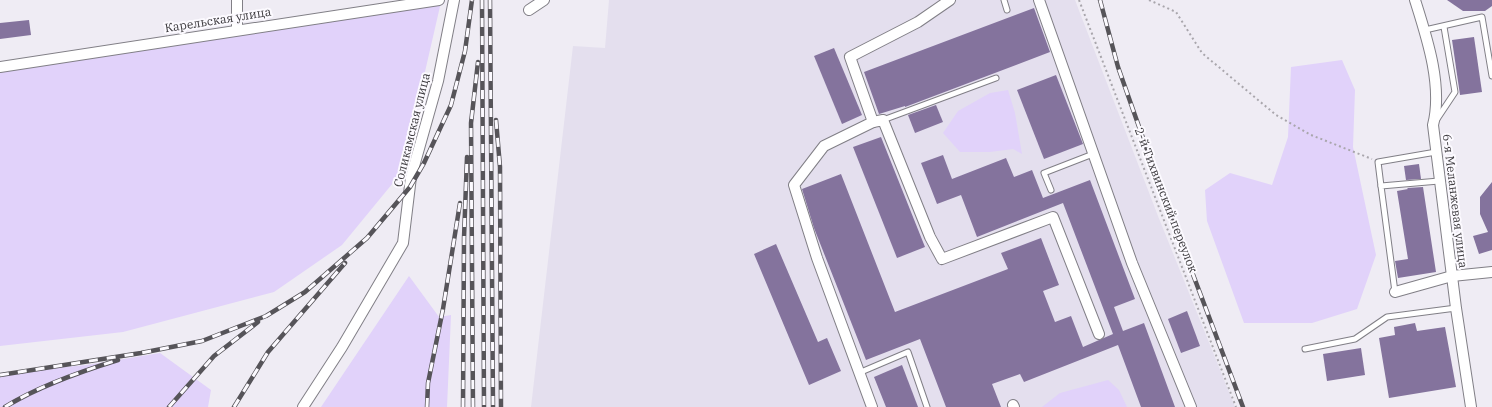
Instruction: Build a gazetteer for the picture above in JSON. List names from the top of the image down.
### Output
{
  "streets": {
    "street": ["Карельская улица", "Соликамская улица", "6-я Меланжевая улица"],
    "path": ["2-й Тихвинский переулок"]
  }
}
